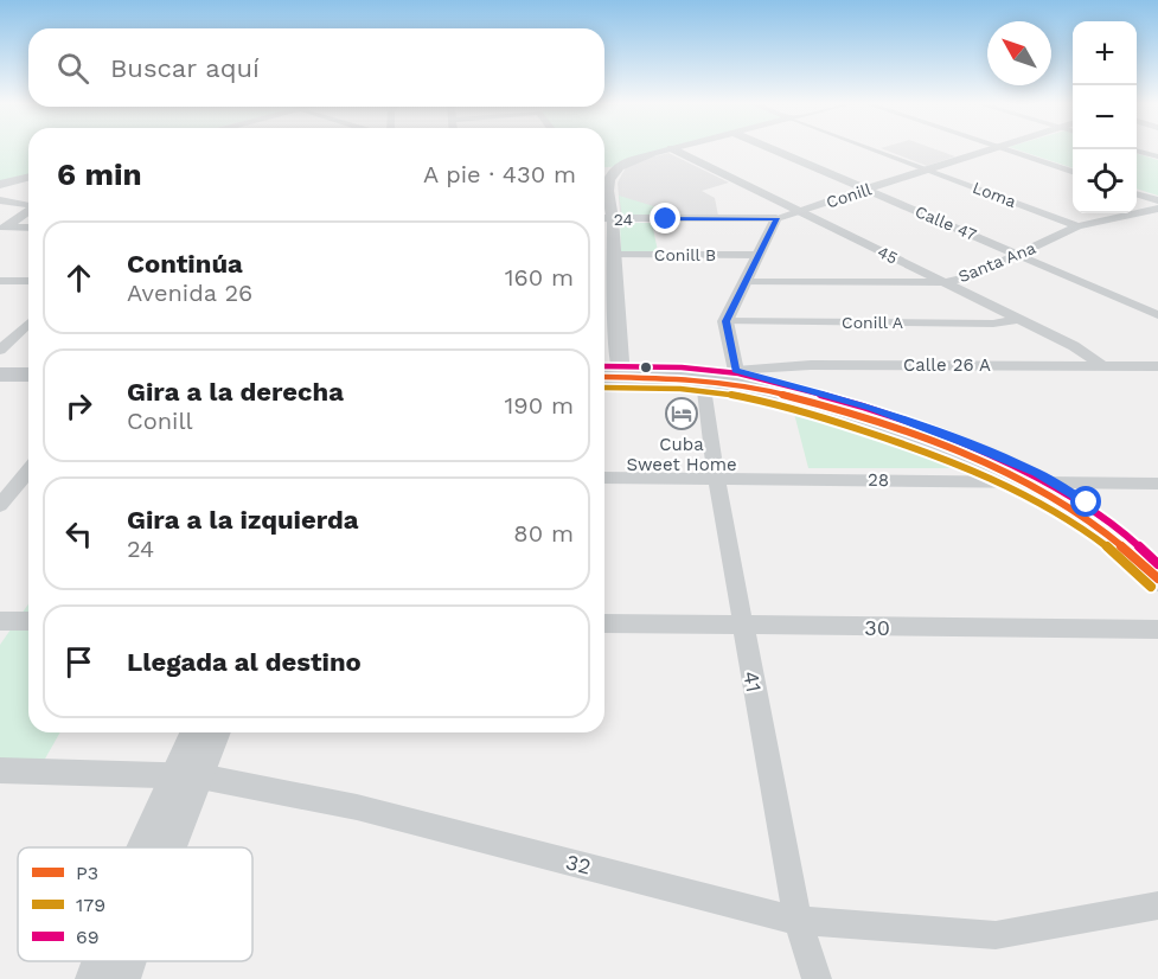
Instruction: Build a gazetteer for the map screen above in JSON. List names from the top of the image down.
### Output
{
  "streets": {
    "street": [
      "Loma",
      "Conill",
      "24",
      "Calle 47",
      "Conill B",
      "45",
      "Santa Ana",
      "Conill A",
      "Calle 26 A",
      "28",
      "30",
      "41",
      "32"
    ]
  },
  "crossings": [
    ["Loma", "Conill"],
    ["Loma", "Santa Ana"],
    ["Conill", "24"],
    ["Conill", "Calle 47"],
    ["Conill", "45"],
    ["Calle 47", "Santa Ana"],
    ["45", "Santa Ana"],
    ["45", "Conill A"],
    ["45", "Calle 26 A"],
    ["28", "41"],
    ["30", "41"],
    ["41", "32"]
  ],
  "places": {
    "hotel": ["Cuba Sweet Home"]
  },
  "lines": ["transit line 69", "transit line P3", "transit line 179"],
  "legend": ["P3", "179", "69"],
  "north": "top left",
  "page": {
    "map_buttons": ["+", "−"],
    "search": "Buscar aquí",
    "heading": ["6 min", "A pie · 430 m"],
    "list": [
      ["Continúa", "Avenida 26", "160 m"],
      ["Gira a la derecha", "Conill", "190 m"],
      ["Gira a la izquierda", "24", "80 m"],
      "Llegada al destino"
    ]
  }
}
